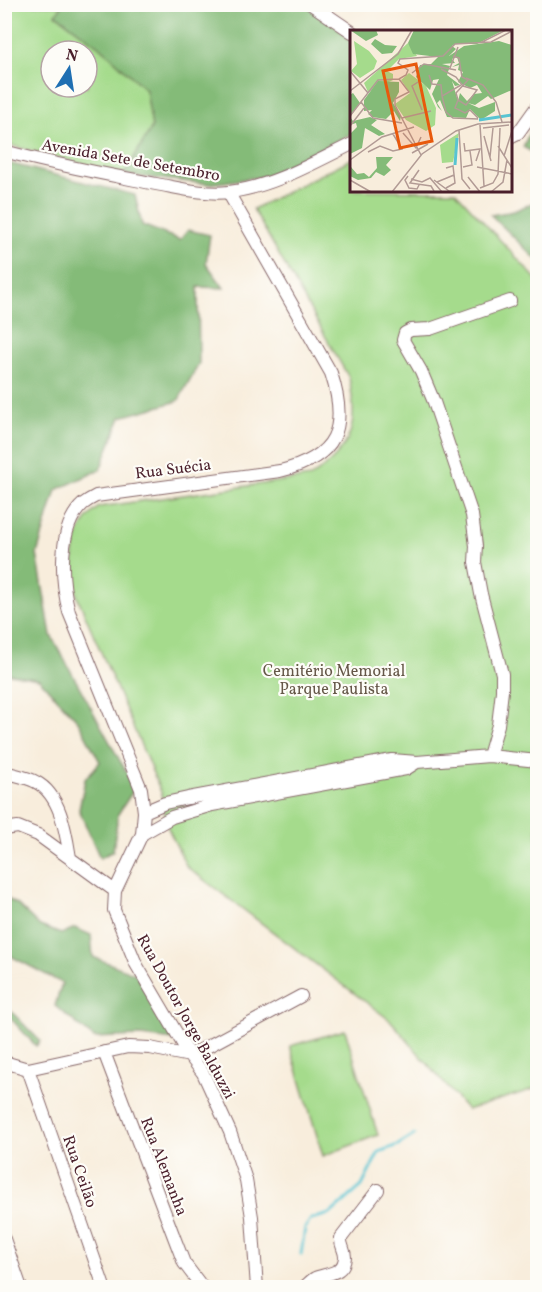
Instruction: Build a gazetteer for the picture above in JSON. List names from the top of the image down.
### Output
{
  "streets": {
    "street": [
      "Avenida Sete de Setembro",
      "Rua Suécia",
      "Rua Doutor Jorge Balduzzi",
      "Rua Alemanha",
      "Rua Ceilão"
    ]
  },
  "crossings": [
    ["Avenida Sete de Setembro", "Rua Suécia"]
  ],
  "parks": ["Cemitério Memorial Parque Paulista"],
  "north": "top"
}
